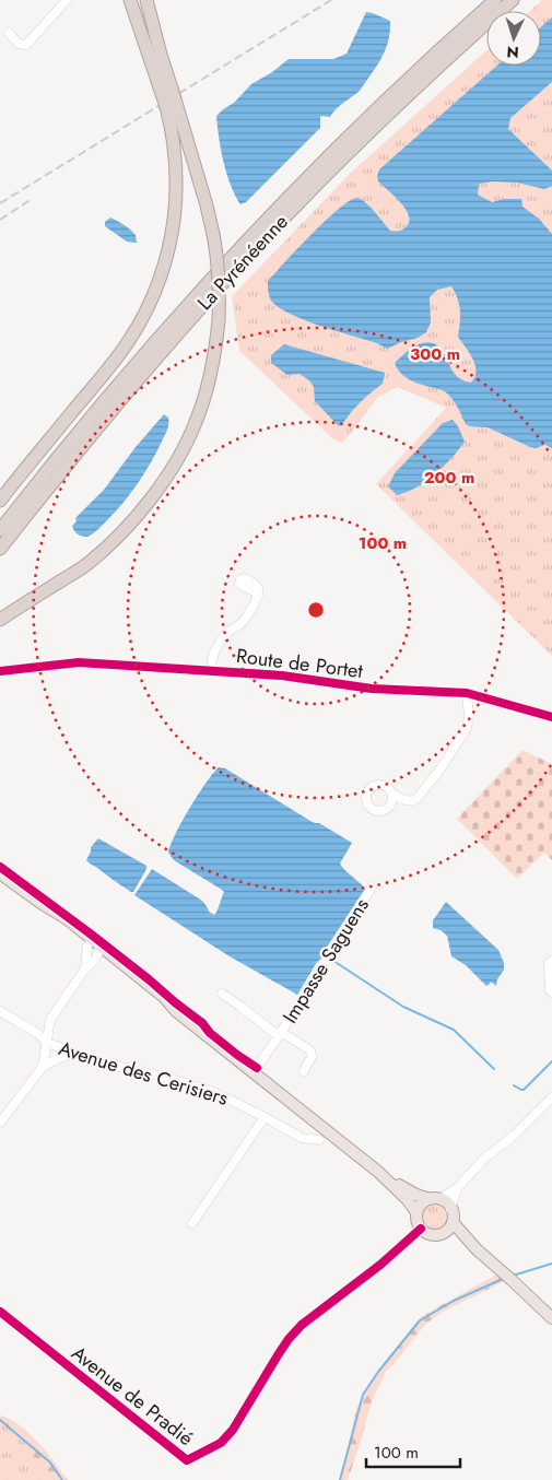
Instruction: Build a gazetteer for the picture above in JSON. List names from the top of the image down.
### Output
{
  "streets": {
    "highway": ["La Pyrénéenne"],
    "street": [
      "Route de Portet",
      "Impasse Saguens",
      "Avenue des Cerisiers",
      "Avenue de Pradié"
    ]
  },
  "scale_bar": "100 m",
  "north": "bottom",
  "rings": ["300 m", "200 m", "100 m"]
}
